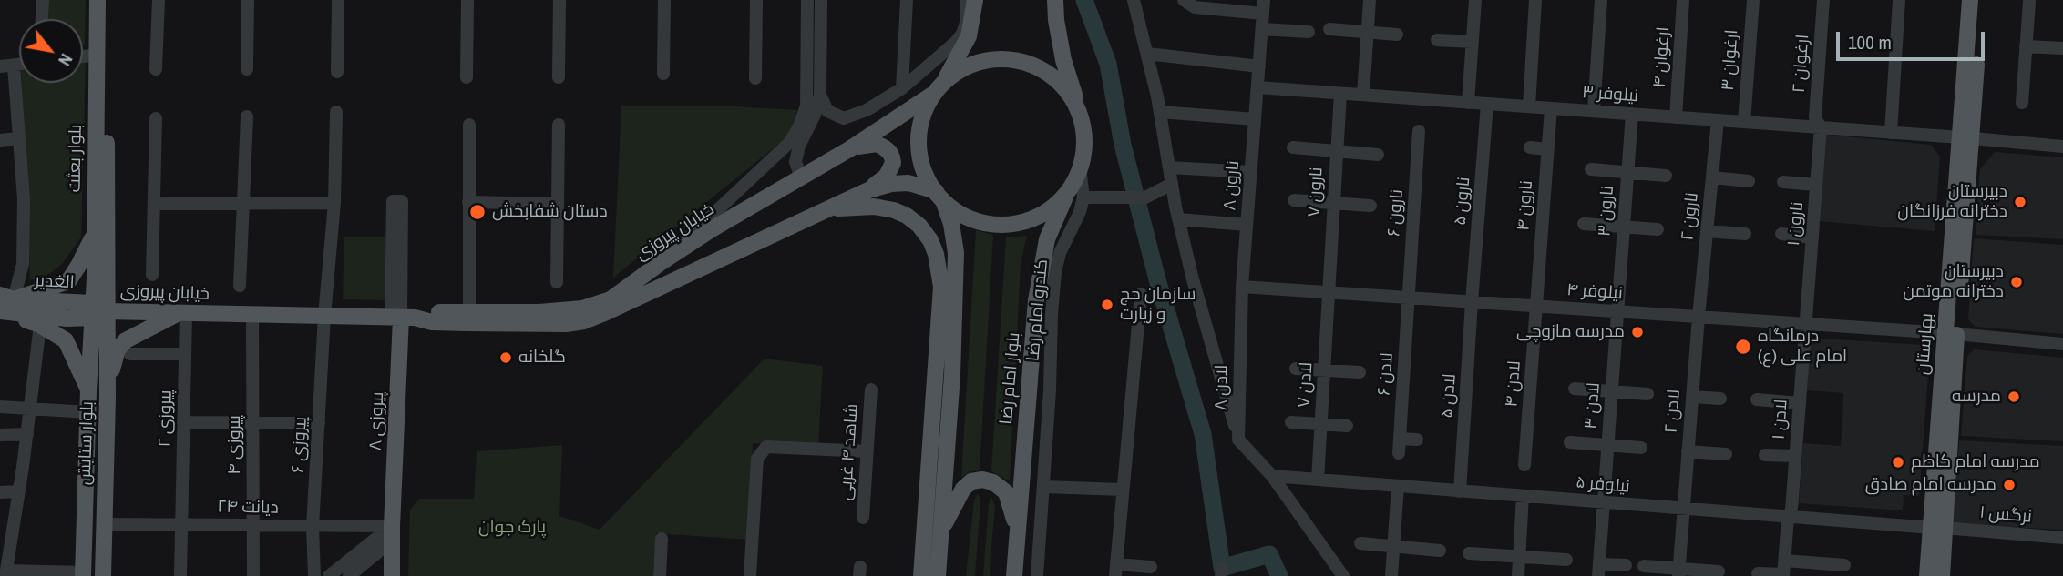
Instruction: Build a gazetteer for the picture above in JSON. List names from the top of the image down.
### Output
{
  "streets": {
    "main road": [
      "بلوار بعثت",
      "خیابان پیروزی",
      "الغدیر",
      "بهارستان",
      "بلوار امام رضا",
      "پیروزی ۸",
      "بلوار ستایش"
    ],
    "street": [
      "ارغوان ۴",
      "ارغوان ۳",
      "ارغوان ۲",
      "نیلوفر ۳",
      "نارون ۸",
      "نارون ۷",
      "نارون ۵",
      "نارون ۴",
      "نارون ۳",
      "نارون ۶",
      "نارون ۲",
      "نارون ۱",
      "نیلوفر ۴",
      "کندرو امام رضا",
      "لادن ۶",
      "لادن ۴",
      "لادن ۷",
      "لادن ۸",
      "لادن ۵",
      "لادن ۳",
      "لادن ۲",
      "پیروزی ۲",
      "لادن ۱",
      "پیروزی ۴",
      "پیروزی ۶",
      "شاهد ۴ غربی",
      "نیلوفر ۵",
      "دیانت ۲۴",
      "نرگس ۱"
    ]
  },
  "crossings": [
    ["ارغوان ۴", "نیلوفر ۳"],
    ["ارغوان ۳", "نیلوفر ۳"],
    ["ارغوان ۲", "نیلوفر ۳"],
    ["ارغوان ۲", "نارون ۱"],
    ["نیلوفر ۳", "نارون ۸"],
    ["نیلوفر ۳", "نارون ۷"],
    ["نیلوفر ۳", "نارون ۵"],
    ["نیلوفر ۳", "نارون ۴"],
    ["نیلوفر ۳", "نارون ۳"],
    ["نیلوفر ۳", "نارون ۲"],
    ["نیلوفر ۳", "نارون ۱"],
    ["نیلوفر ۳", "بهارستان"],
    ["بلوار بعثت", "خیابان پیروزی"],
    ["بلوار بعثت", "الغدیر"],
    ["بلوار بعثت", "بلوار ستایش"],
    ["نارون ۸", "نیلوفر ۴"],
    ["نارون ۸", "لادن ۸"],
    ["نارون ۷", "نیلوفر ۴"],
    ["نارون ۷", "لادن ۷"],
    ["نارون ۵", "نیلوفر ۴"],
    ["نارون ۵", "لادن ۵"],
    ["نارون ۴", "نیلوفر ۴"],
    ["نارون ۴", "لادن ۴"],
    ["نارون ۳", "نیلوفر ۴"],
    ["نارون ۳", "لادن ۳"],
    ["نارون ۶", "نیلوفر ۴"],
    ["نارون ۶", "لادن ۶"],
    ["نارون ۲", "نیلوفر ۴"],
    ["نارون ۲", "لادن ۲"],
    ["نارون ۱", "نیلوفر ۴"],
    ["نارون ۱", "لادن ۱"],
    ["خیابان پیروزی", "الغدیر"],
    ["خیابان پیروزی", "کندرو امام رضا"],
    ["خیابان پیروزی", "بلوار امام رضا"],
    ["خیابان پیروزی", "پیروزی ۲"],
    ["خیابان پیروزی", "پیروزی ۸"],
    ["خیابان پیروزی", "بلوار ستایش"],
    ["خیابان پیروزی", "پیروزی ۴"],
    ["خیابان پیروزی", "پیروزی ۶"],
    ["الغدیر", "بلوار ستایش"],
    ["نیلوفر ۴", "بهارستان"],
    ["نیلوفر ۴", "لادن ۶"],
    ["نیلوفر ۴", "لادن ۴"],
    ["نیلوفر ۴", "لادن ۷"],
    ["نیلوفر ۴", "لادن ۸"],
    ["نیلوفر ۴", "لادن ۵"],
    ["نیلوفر ۴", "لادن ۳"],
    ["نیلوفر ۴", "لادن ۲"],
    ["نیلوفر ۴", "لادن ۱"],
    ["کندرو امام رضا", "بلوار امام رضا"],
    ["بهارستان", "نیلوفر ۵"],
    ["بهارستان", "نرگس ۱"],
    ["لادن ۷", "نیلوفر ۵"],
    ["لادن ۵", "نیلوفر ۵"],
    ["لادن ۳", "نیلوفر ۵"],
    ["لادن ۲", "نیلوفر ۵"],
    ["پیروزی ۲", "دیانت ۲۴"],
    ["لادن ۱", "نیلوفر ۵"],
    ["پیروزی ۸", "دیانت ۲۴"],
    ["بلوار ستایش", "دیانت ۲۴"],
    ["پیروزی ۴", "دیانت ۲۴"],
    ["پیروزی ۶", "دیانت ۲۴"],
    ["نیلوفر ۵", "نرگس ۱"]
  ],
  "parks": ["پارک جوان"],
  "places": [
    "دبیرستان دخترانه فرزانگان",
    "دستان شفابخش",
    "دبیرستان دخترانه موتمن",
    "سازمان حج و زیارت",
    "مدرسه مازوچی",
    "درمانگاه امام علی (ع)",
    "گلخانه",
    "مدرسه",
    "مدرسه امام کاظم",
    "مدرسه امام صادق"
  ],
  "scale_bar": "100 m",
  "north": "bottom right"
}
